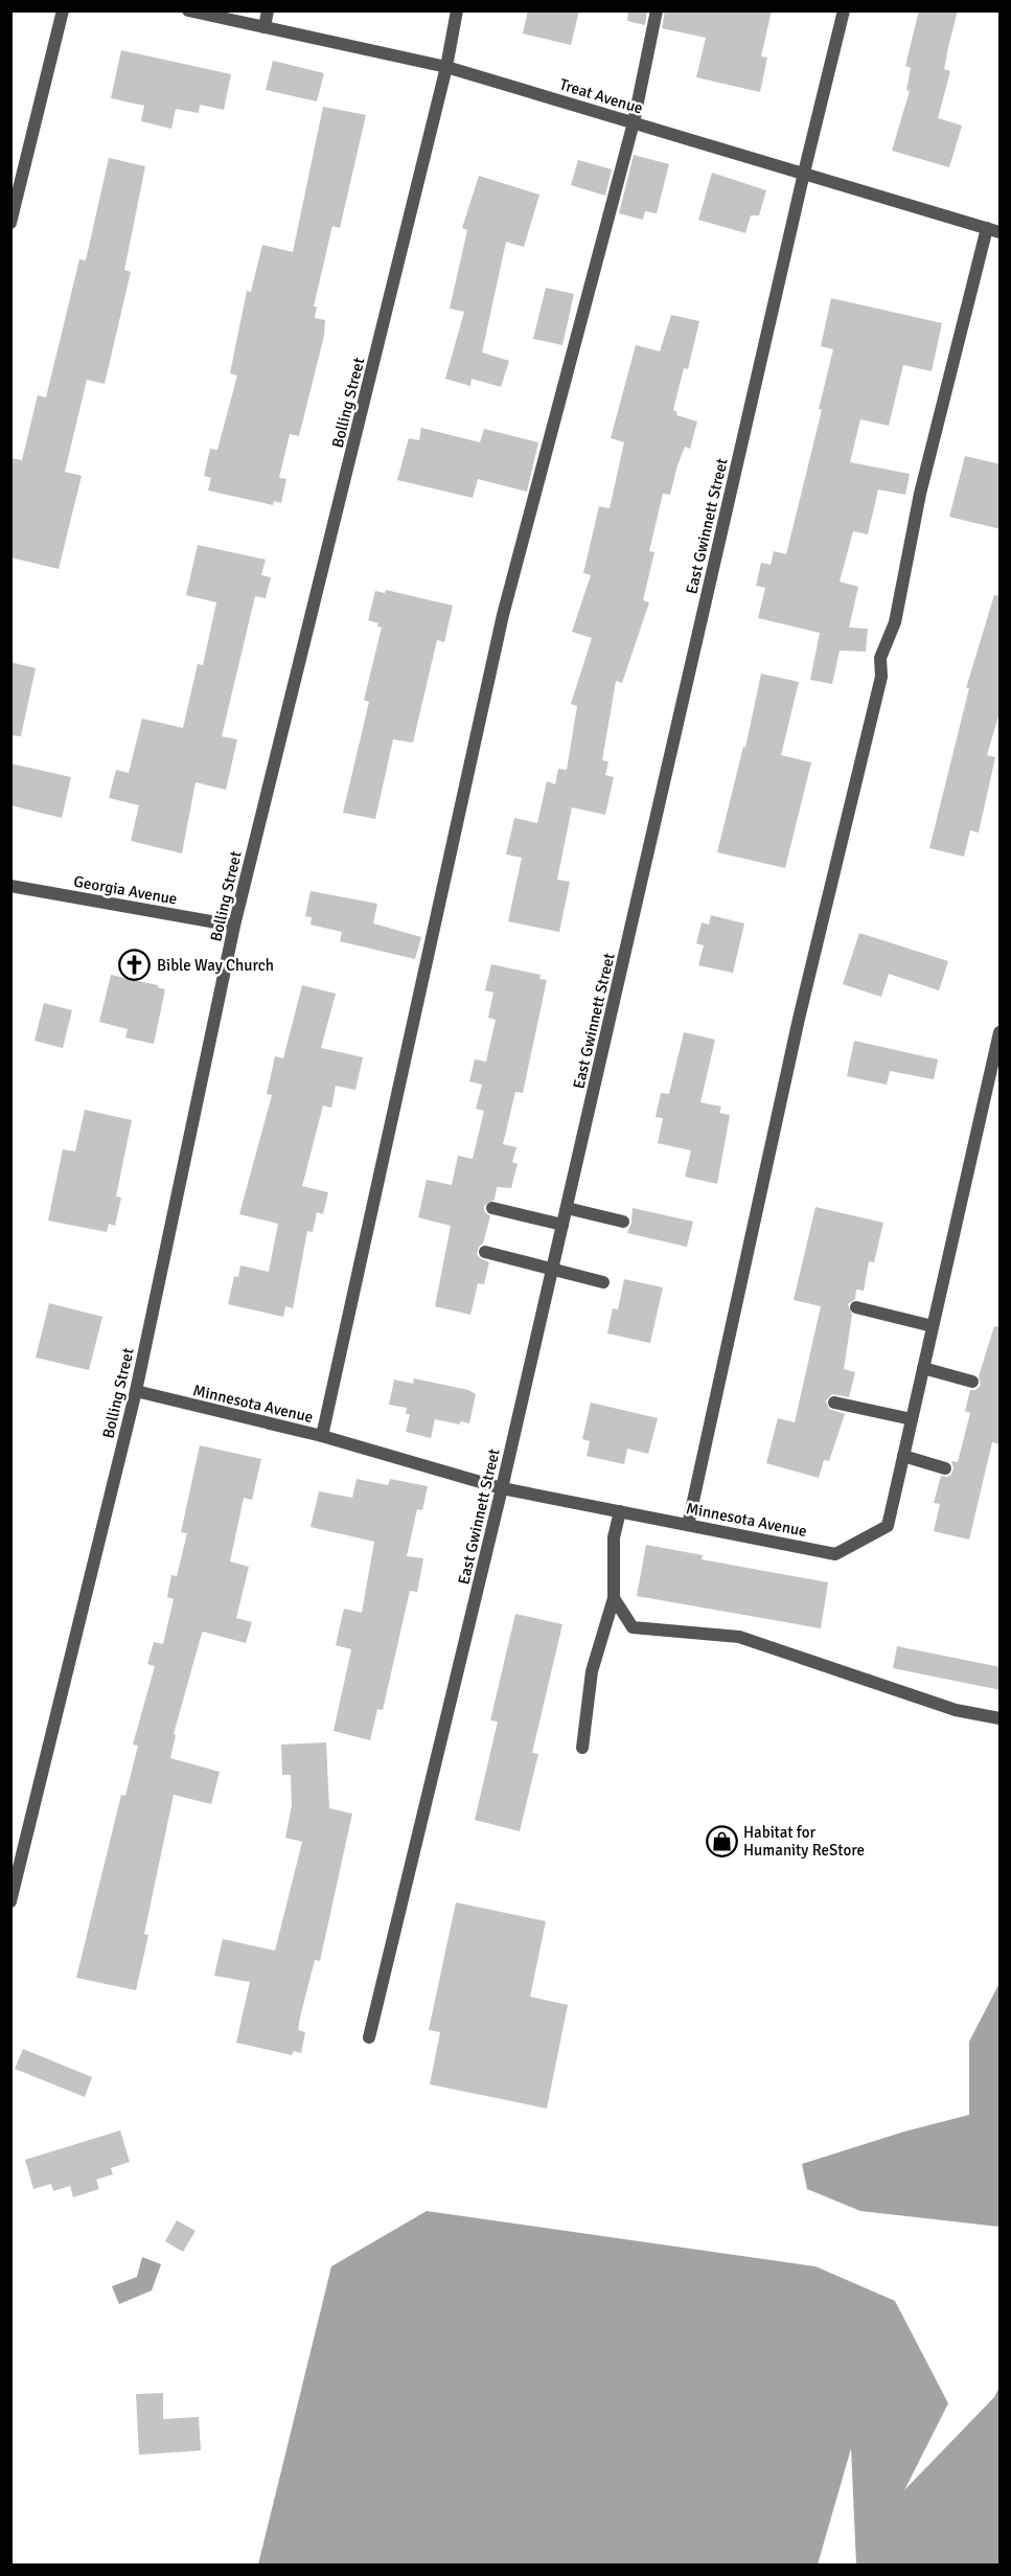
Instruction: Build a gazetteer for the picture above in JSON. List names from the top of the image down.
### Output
{
  "streets": {
    "street": [
      "Treat Avenue",
      "Bolling Street",
      "East Gwinnett Street",
      "Georgia Avenue",
      "Minnesota Avenue"
    ]
  },
  "crossings": [
    ["Treat Avenue", "Bolling Street"],
    ["Treat Avenue", "East Gwinnett Street"],
    ["Bolling Street", "Georgia Avenue"],
    ["Bolling Street", "Minnesota Avenue"],
    ["East Gwinnett Street", "Minnesota Avenue"]
  ],
  "places": {
    "church": ["Bible Way Church"],
    "shop": ["Habitat for Humanity ReStore"]
  }
}
